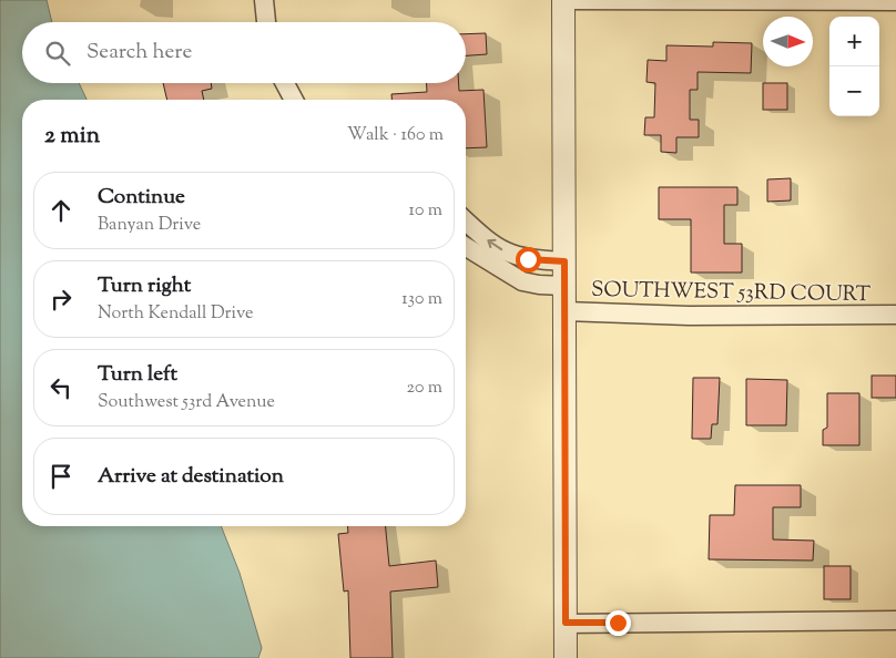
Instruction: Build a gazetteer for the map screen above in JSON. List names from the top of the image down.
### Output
{
  "streets": {
    "street": ["SOUTHWEST 53RD COURT"]
  },
  "north": "right",
  "page": {
    "map_buttons": ["+", "−"],
    "search": "Search here",
    "heading": ["2 min", "Walk · 160 m"],
    "list": [
      ["Continue", "Banyan Drive", "10 m"],
      ["Turn right", "North Kendall Drive", "130 m"],
      ["Turn left", "Southwest 53rd Avenue", "20 m"],
      "Arrive at destination"
    ]
  }
}
